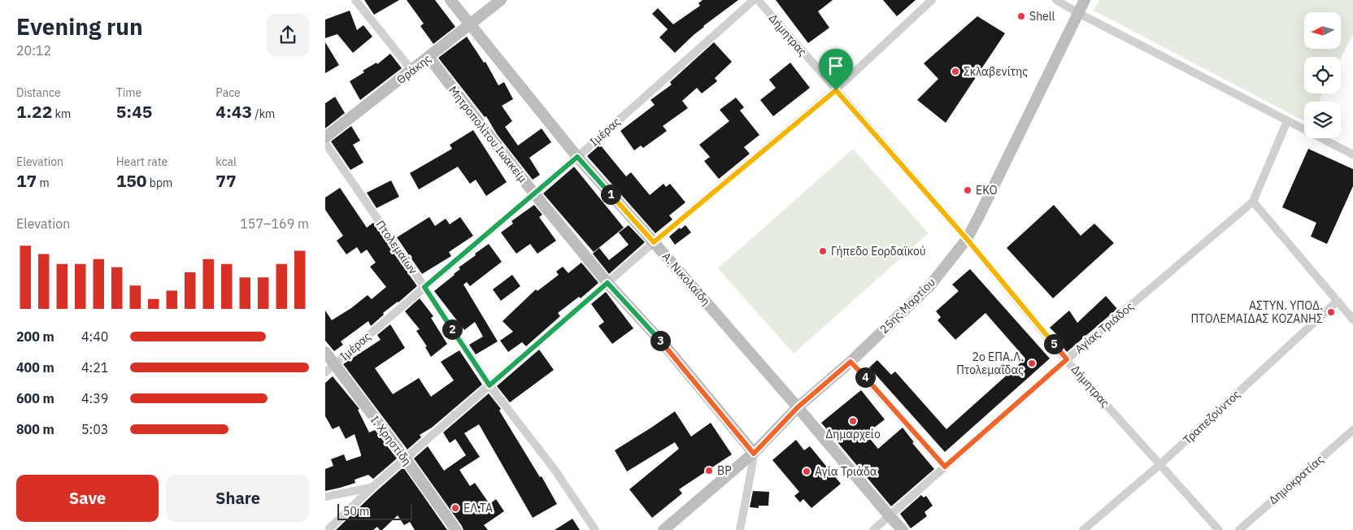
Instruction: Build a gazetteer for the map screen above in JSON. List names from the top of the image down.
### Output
{
  "streets": {
    "street": [
      "Δήμητρας",
      "Θράκης",
      "Ιμέρας",
      "Μητροπολίτου Ιωακείμ",
      "Πτολεμαίων",
      "Α. Νικολαΐδη",
      "25ης Μαρτίου",
      "Αγίας Τριάδος",
      "Τραπεζούντος",
      "Ι. Χρηστίδη",
      "Δημοκρατίας"
    ]
  },
  "crossings": [
    ["Δήμητρας", "25ης Μαρτίου"],
    ["Δήμητρας", "Αγίας Τριάδος"],
    ["Δήμητρας", "Τραπεζούντος"],
    ["Θράκης", "Μητροπολίτου Ιωακείμ"],
    ["Θράκης", "Α. Νικολαΐδη"],
    ["Ιμέρας", "Μητροπολίτου Ιωακείμ"],
    ["Ιμέρας", "Πτολεμαίων"],
    ["Ιμέρας", "Α. Νικολαΐδη"],
    ["Ιμέρας", "Ι. Χρηστίδη"],
    ["Μητροπολίτου Ιωακείμ", "25ης Μαρτίου"],
    ["Α. Νικολαΐδη", "25ης Μαρτίου"],
    ["Α. Νικολαΐδη", "Αγίας Τριάδος"]
  ],
  "places": [
    "Shell",
    "Σκλαβενίτης",
    "EKO",
    "Γήπεδο Εορδαϊκού",
    "ΑΣΤΥΝ. ΥΠΟΔ. ΠΤΟΛΕΜΑΙΔΑΣ ΚΟΖΑΝΗΣ",
    "2ο ΕΠΑ.Λ. Πτολεμαΐδας",
    "Δημαρχείο",
    "BP",
    "Αγία Τριάδα",
    "ΕΛ.ΤΑ"
  ],
  "scale_bar": "50 m",
  "north": "left",
  "page": {
    "heading": ["Evening run", "20:12"],
    "stats": [
      ["Distance", "1.22 km"],
      ["Time", "5:45"],
      ["Pace", "4:43 /km"],
      ["Elevation", "17 m"],
      ["Heart rate", "150 bpm"],
      ["kcal", "77"]
    ],
    "pins": [
      "1",
      "2",
      "3",
      "5",
      "4"
    ],
    "chart": ["Elevation", "157–169 m"],
    "list": [
      {
        "name": "200 m",
        "note": "4:40"
      },
      {
        "name": "400 m",
        "note": "4:21"
      },
      {
        "name": "600 m",
        "note": "4:39"
      },
      {
        "name": "800 m",
        "note": "5:03"
      }
    ],
    "buttons": ["Save", "Share"],
    "scale": "50 m"
  }
}
